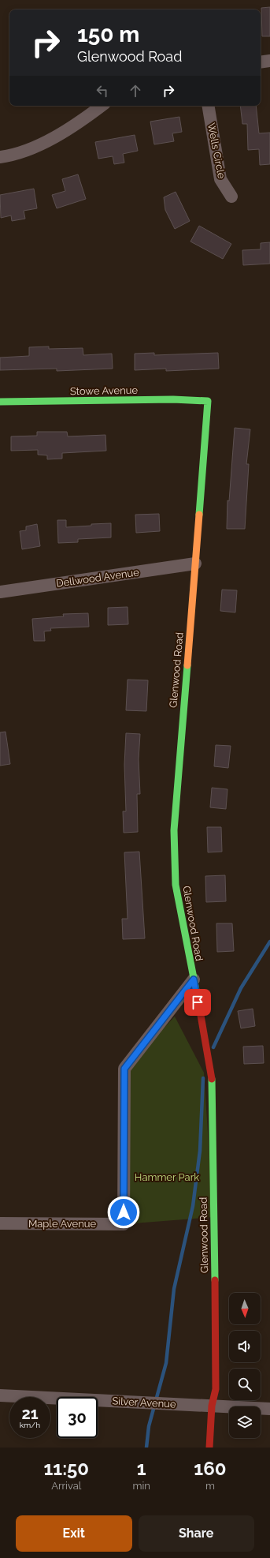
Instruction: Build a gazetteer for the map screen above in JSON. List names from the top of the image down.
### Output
{
  "streets": {
    "street": [
      "Wells Circle",
      "Stowe Avenue",
      "Dellwood Avenue",
      "Glenwood Road",
      "Maple Avenue",
      "Silver Avenue"
    ]
  },
  "crossings": [
    ["Stowe Avenue", "Glenwood Road"],
    ["Dellwood Avenue", "Glenwood Road"],
    ["Glenwood Road", "Maple Avenue"],
    ["Glenwood Road", "Silver Avenue"]
  ],
  "parks": ["Hammer Park"],
  "north": "bottom",
  "page": {
    "turn": ["150 m", "Glenwood Road"],
    "speed": "21 km/h",
    "limit": "30",
    "eta": [
      "11:50",
      "Arrival",
      "1",
      "min",
      "160",
      "m"
    ],
    "buttons": ["Exit", "Share"]
  }
}
